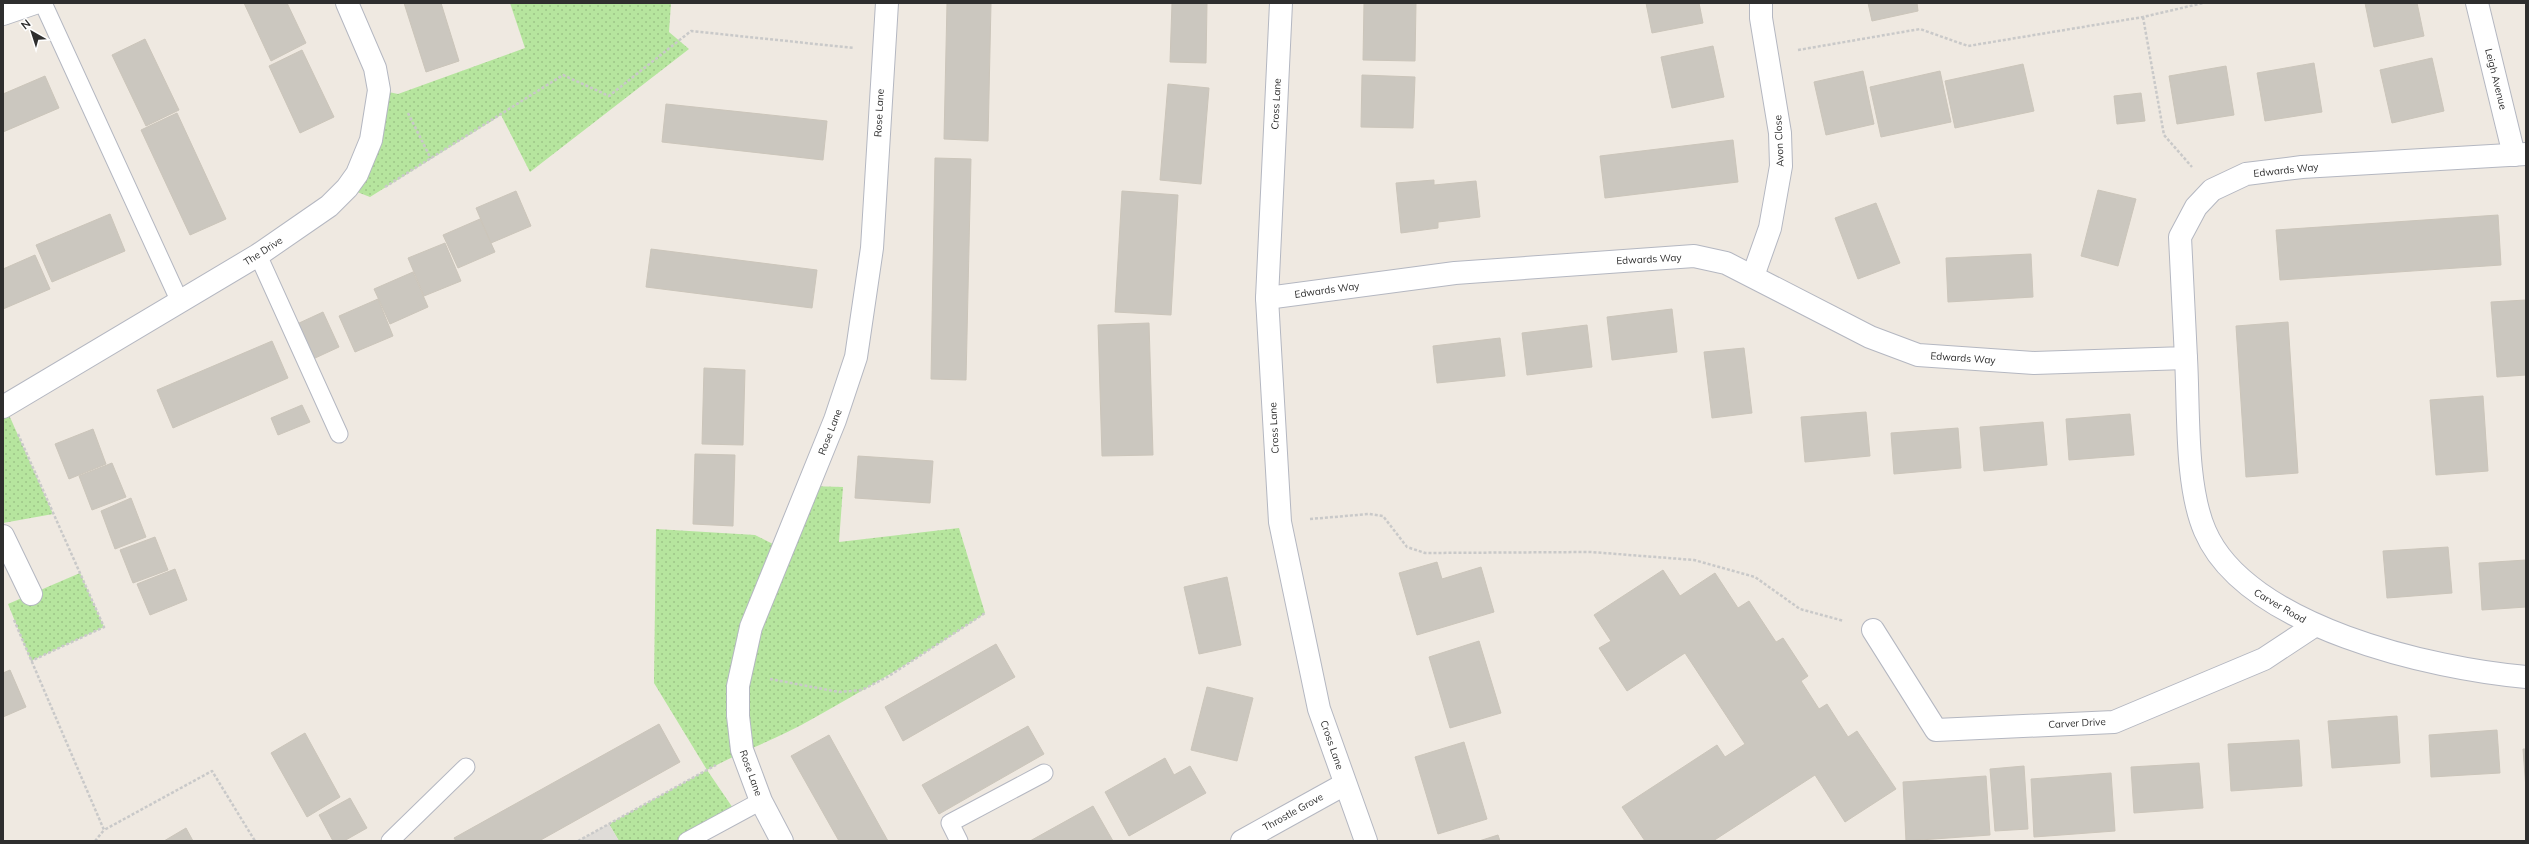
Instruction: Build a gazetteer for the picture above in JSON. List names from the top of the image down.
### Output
{
  "streets": {
    "street": [
      "Leigh Avenue",
      "Cross Lane",
      "Rose Lane",
      "Avon Close",
      "Edwards Way",
      "The Drive",
      "Carver Road",
      "Carver Drive",
      "Throstle Grove"
    ]
  },
  "crossings": [
    ["Leigh Avenue", "Edwards Way"],
    ["Cross Lane", "Edwards Way"],
    ["Cross Lane", "Throstle Grove"],
    ["Avon Close", "Edwards Way"],
    ["Edwards Way", "Carver Road"],
    ["Carver Road", "Carver Drive"]
  ],
  "north": "top left"
}
